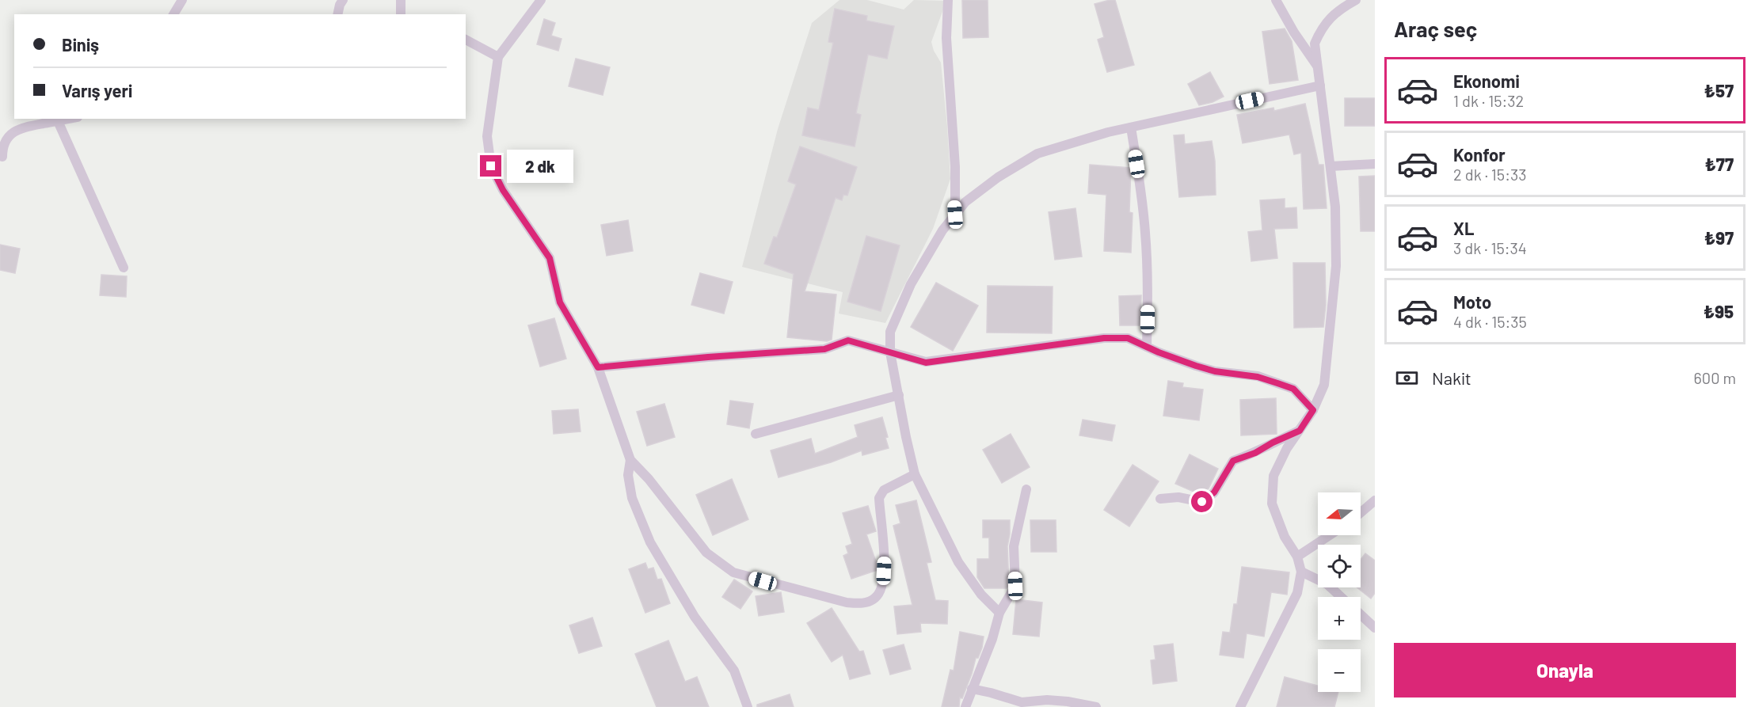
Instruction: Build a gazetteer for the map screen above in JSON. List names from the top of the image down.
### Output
{
  "north": "left",
  "page": {
    "heading": "Araç seç",
    "banner": ["Biniş", "Varış yeri"],
    "list": [
      {
        "name": "Ekonomi",
        "note": "1 dk · 15:32",
        "value": "₺57"
      },
      {
        "name": "Konfor",
        "note": "2 dk · 15:33",
        "value": "₺77"
      },
      {
        "name": "XL",
        "note": "3 dk · 15:34",
        "value": "₺97"
      },
      {
        "name": "Moto",
        "note": "4 dk · 15:35",
        "value": "₺95"
      }
    ],
    "bubble": "2 dk",
    "pay": ["Nakit", "600 m"],
    "map_buttons": ["+", "−"],
    "buttons": "Onayla"
  }
}
